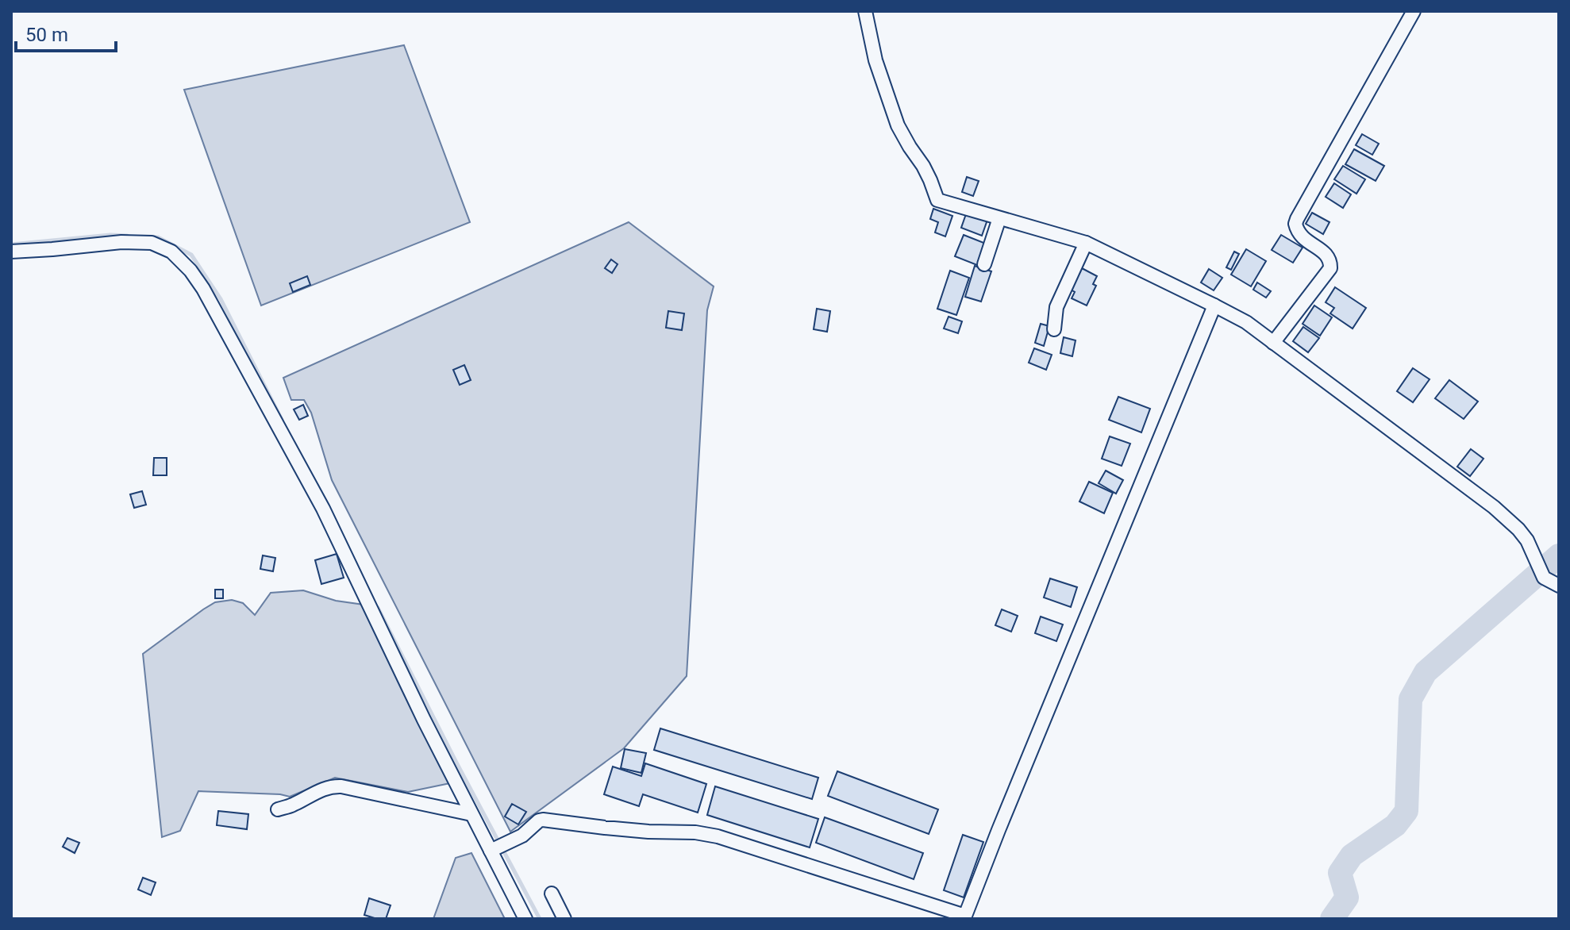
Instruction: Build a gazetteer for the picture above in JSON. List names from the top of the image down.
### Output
{
  "scale_bar": "50 m"
}
